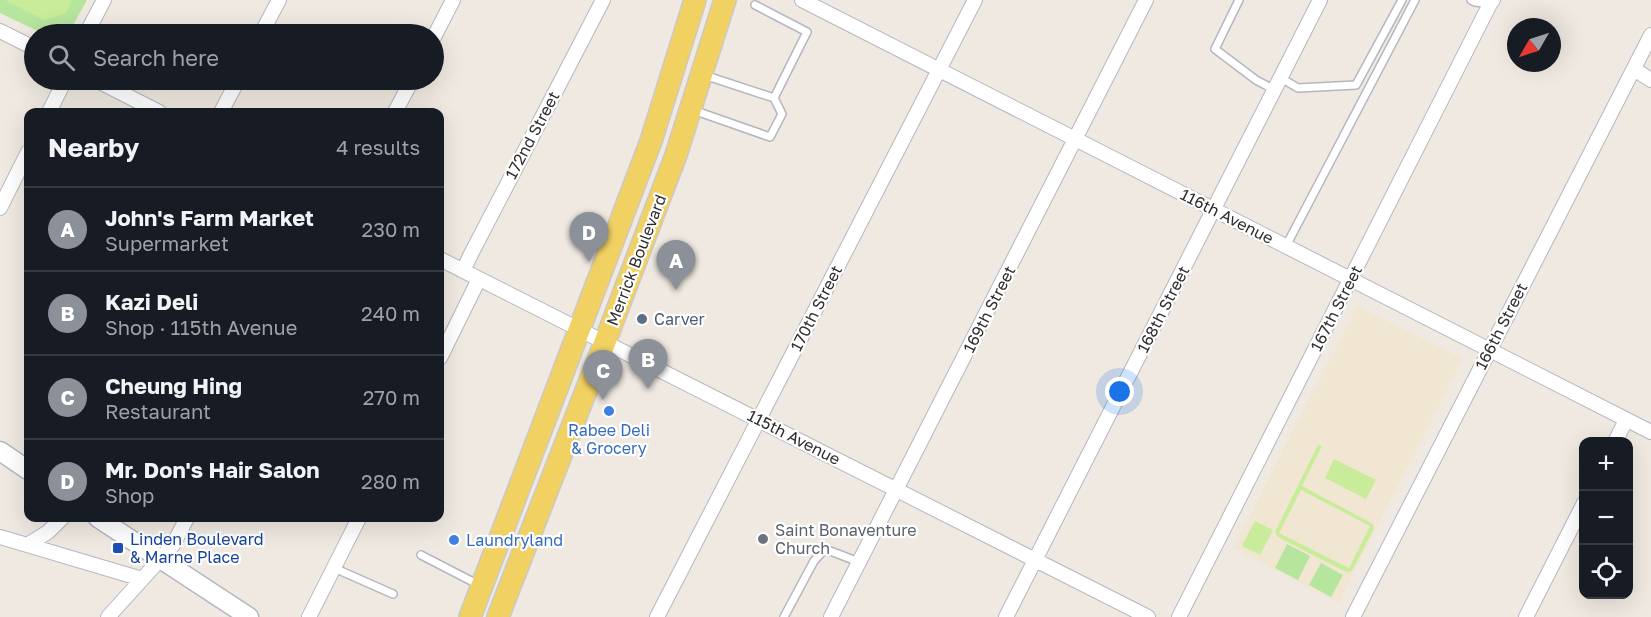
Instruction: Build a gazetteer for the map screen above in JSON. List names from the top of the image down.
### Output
{
  "streets": {
    "main road": ["Merrick Boulevard"],
    "street": [
      "172nd Street",
      "116th Avenue",
      "170th Street",
      "167th Street",
      "169th Street",
      "168th Street",
      "166th Street",
      "115th Avenue"
    ]
  },
  "crossings": [
    ["172nd Street", "115th Avenue"],
    ["116th Avenue", "170th Street"],
    ["116th Avenue", "167th Street"],
    ["116th Avenue", "169th Street"],
    ["116th Avenue", "168th Street"],
    ["116th Avenue", "166th Street"],
    ["Merrick Boulevard", "115th Avenue"],
    ["170th Street", "115th Avenue"],
    ["169th Street", "115th Avenue"],
    ["168th Street", "115th Avenue"]
  ],
  "places": {
    "other": [
      "Carver",
      "Rabee Deli & Grocery",
      "Saint Bonaventure Church",
      "Laundryland"
    ],
    "transit": ["Linden Boulevard & Marne Place"]
  },
  "north": "bottom left",
  "page": {
    "search": "Search here",
    "heading": ["Nearby", "4 results"],
    "list": [
      {
        "mark": "A",
        "name": "John's Farm Market",
        "note": "Supermarket",
        "value": "230 m"
      },
      {
        "mark": "B",
        "name": "Kazi Deli",
        "note": "Shop · 115th Avenue",
        "value": "240 m"
      },
      {
        "mark": "C",
        "name": "Cheung Hing",
        "note": "Restaurant",
        "value": "270 m"
      },
      {
        "mark": "D",
        "name": "Mr. Don's Hair Salon",
        "note": "Shop",
        "value": "280 m"
      }
    ],
    "pins": [
      "D",
      "A",
      "B",
      "C"
    ],
    "map_buttons": ["+", "−"]
  }
}
